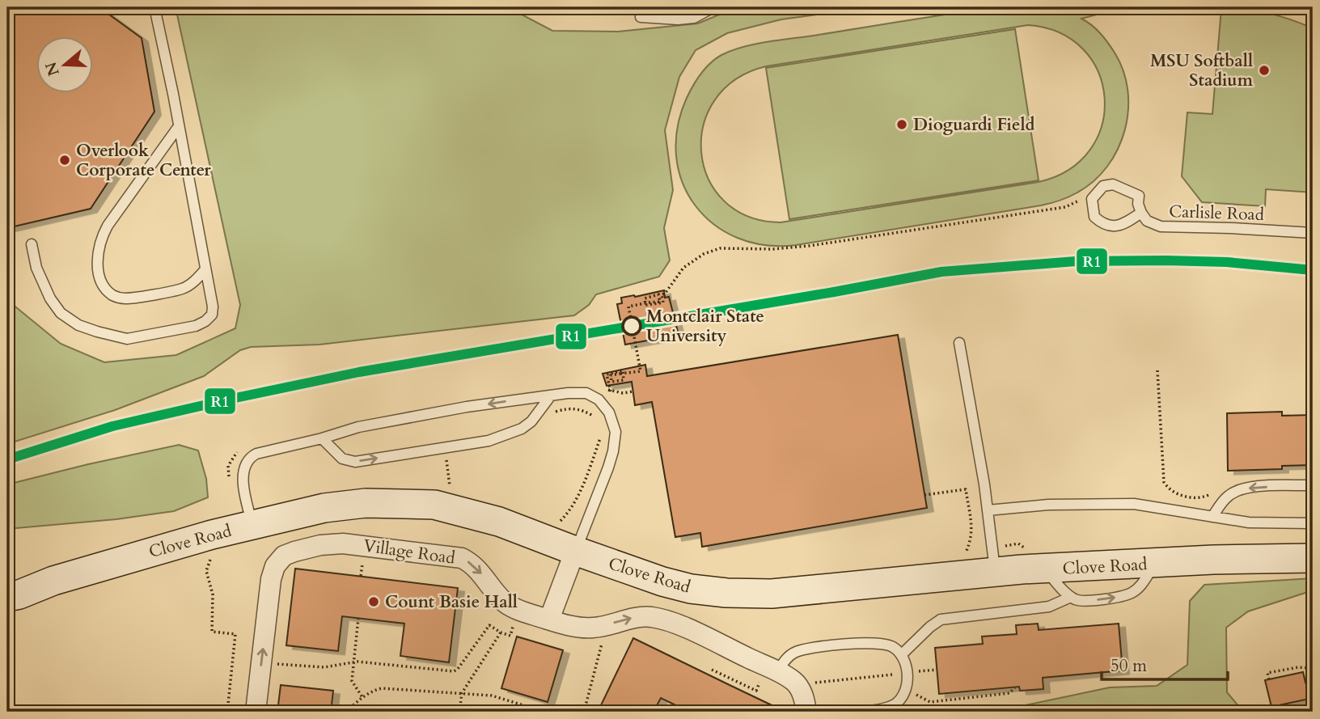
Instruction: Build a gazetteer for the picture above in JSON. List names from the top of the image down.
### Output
{
  "streets": {
    "street": ["Clove Road", "Village Road"],
    "lane": ["Carlisle Road"]
  },
  "places": [
    "MSU Softball Stadium",
    "Dioguardi Field",
    "Overlook Corporate Center",
    "Montclair State University",
    "Count Basie Hall"
  ],
  "lines": ["transit line R1"],
  "scale_bar": "50 m",
  "north": "left"
}
